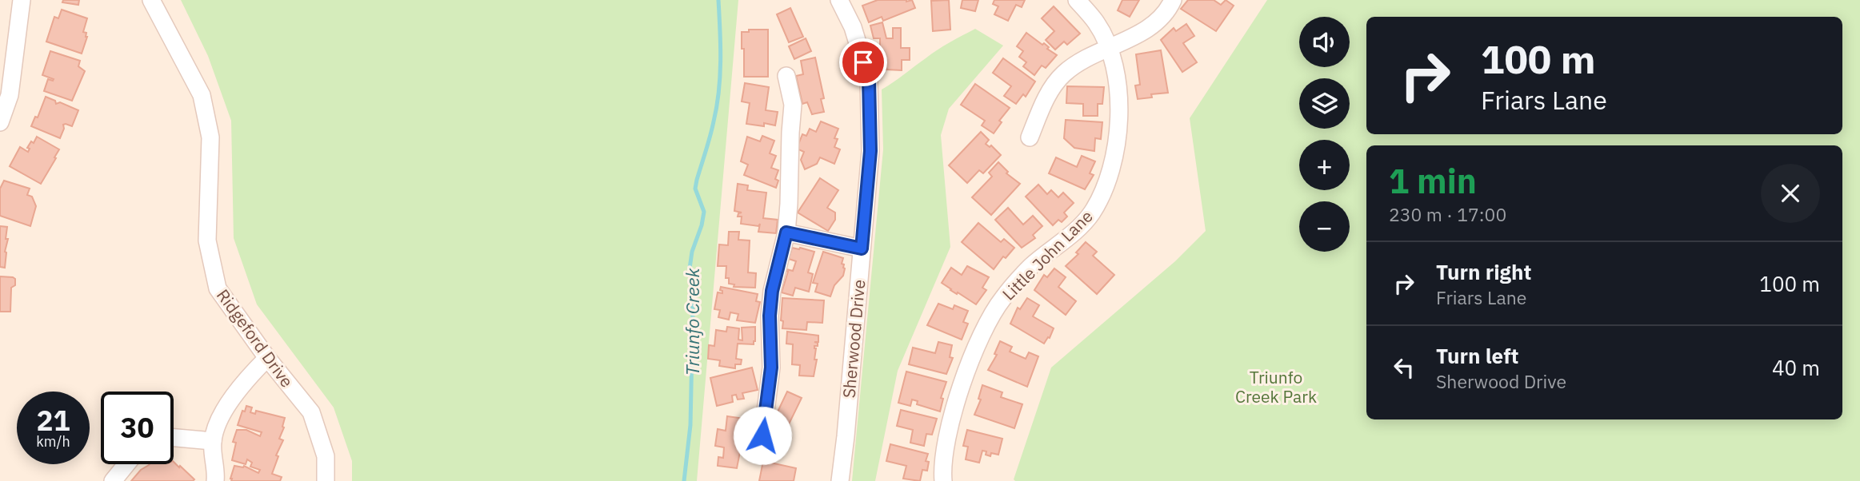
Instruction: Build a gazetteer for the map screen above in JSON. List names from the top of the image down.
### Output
{
  "streets": {
    "street": ["Little John Lane", "Ridgeford Drive", "Sherwood Drive"]
  },
  "water": ["Triunfo Creek"],
  "parks": ["Triunfo Creek Park"],
  "page": {
    "map_buttons": ["+", "−"],
    "turn": ["100 m", "Friars Lane"],
    "heading": ["1 min", "230 m · 17:00"],
    "list": [
      {
        "name": "Turn right",
        "note": "Friars Lane",
        "value": "100 m"
      },
      {
        "name": "Turn left",
        "note": "Sherwood Drive",
        "value": "40 m"
      }
    ],
    "speed": "21 km/h",
    "limit": "30"
  }
}
